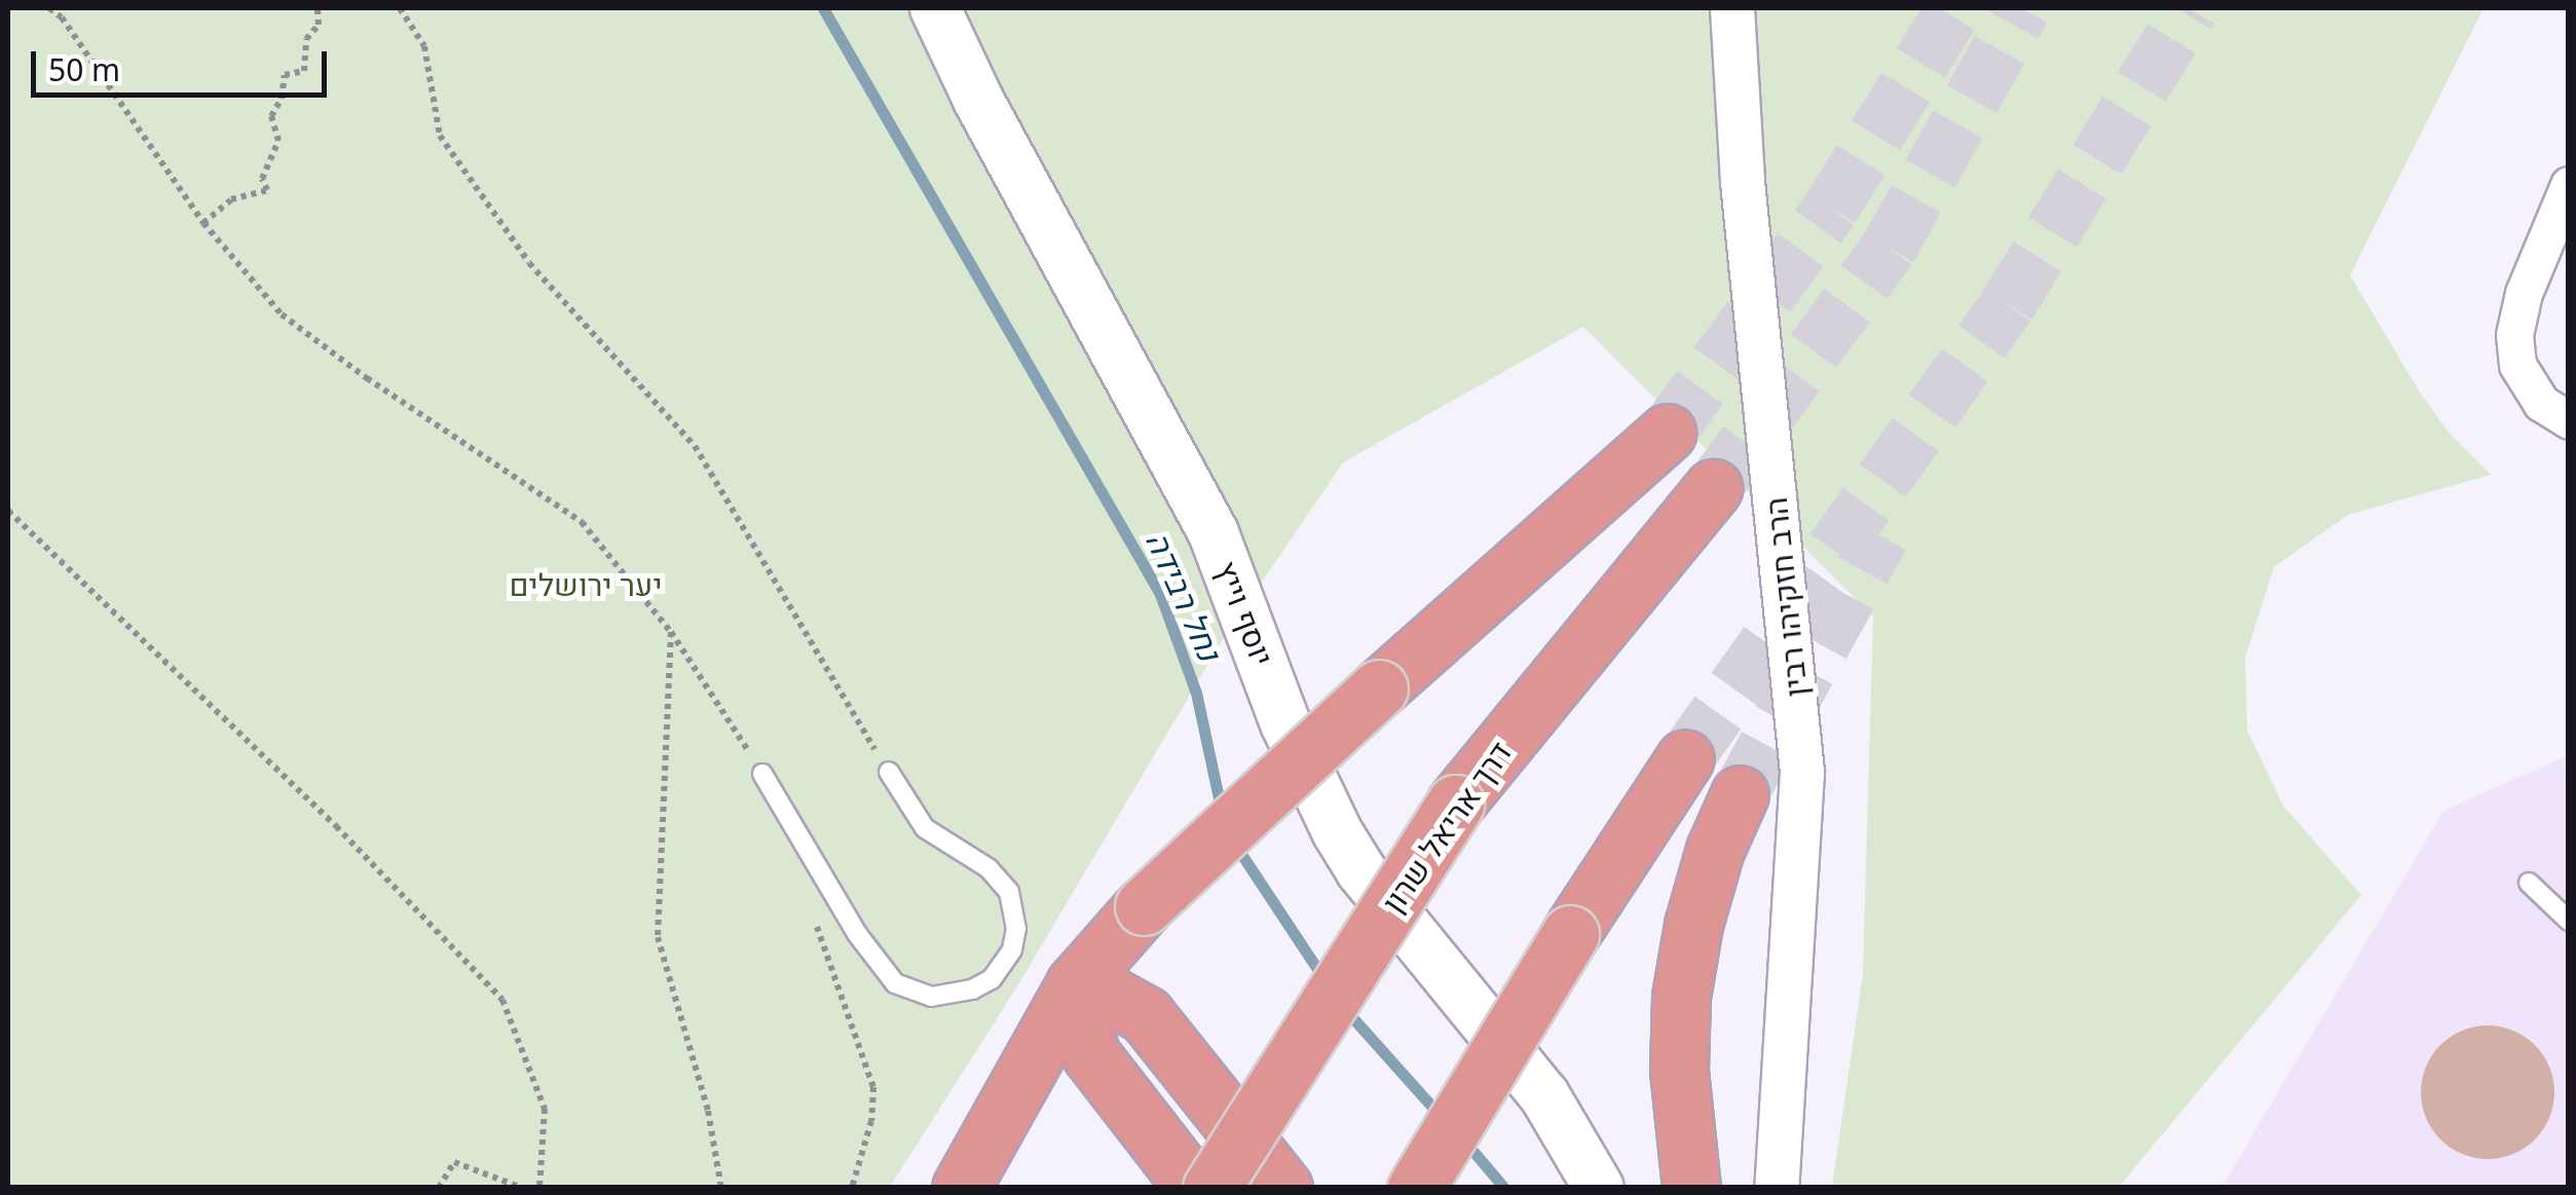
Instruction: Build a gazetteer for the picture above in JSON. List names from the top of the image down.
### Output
{
  "streets": {
    "highway": ["דרך אריאל שרון"],
    "main road": ["יוסף וייץ"],
    "street": ["הרב חזקיהו רבין"]
  },
  "water": ["נחל רבידה"],
  "parks": ["יער ירושלים"],
  "scale_bar": "50 m"
}
